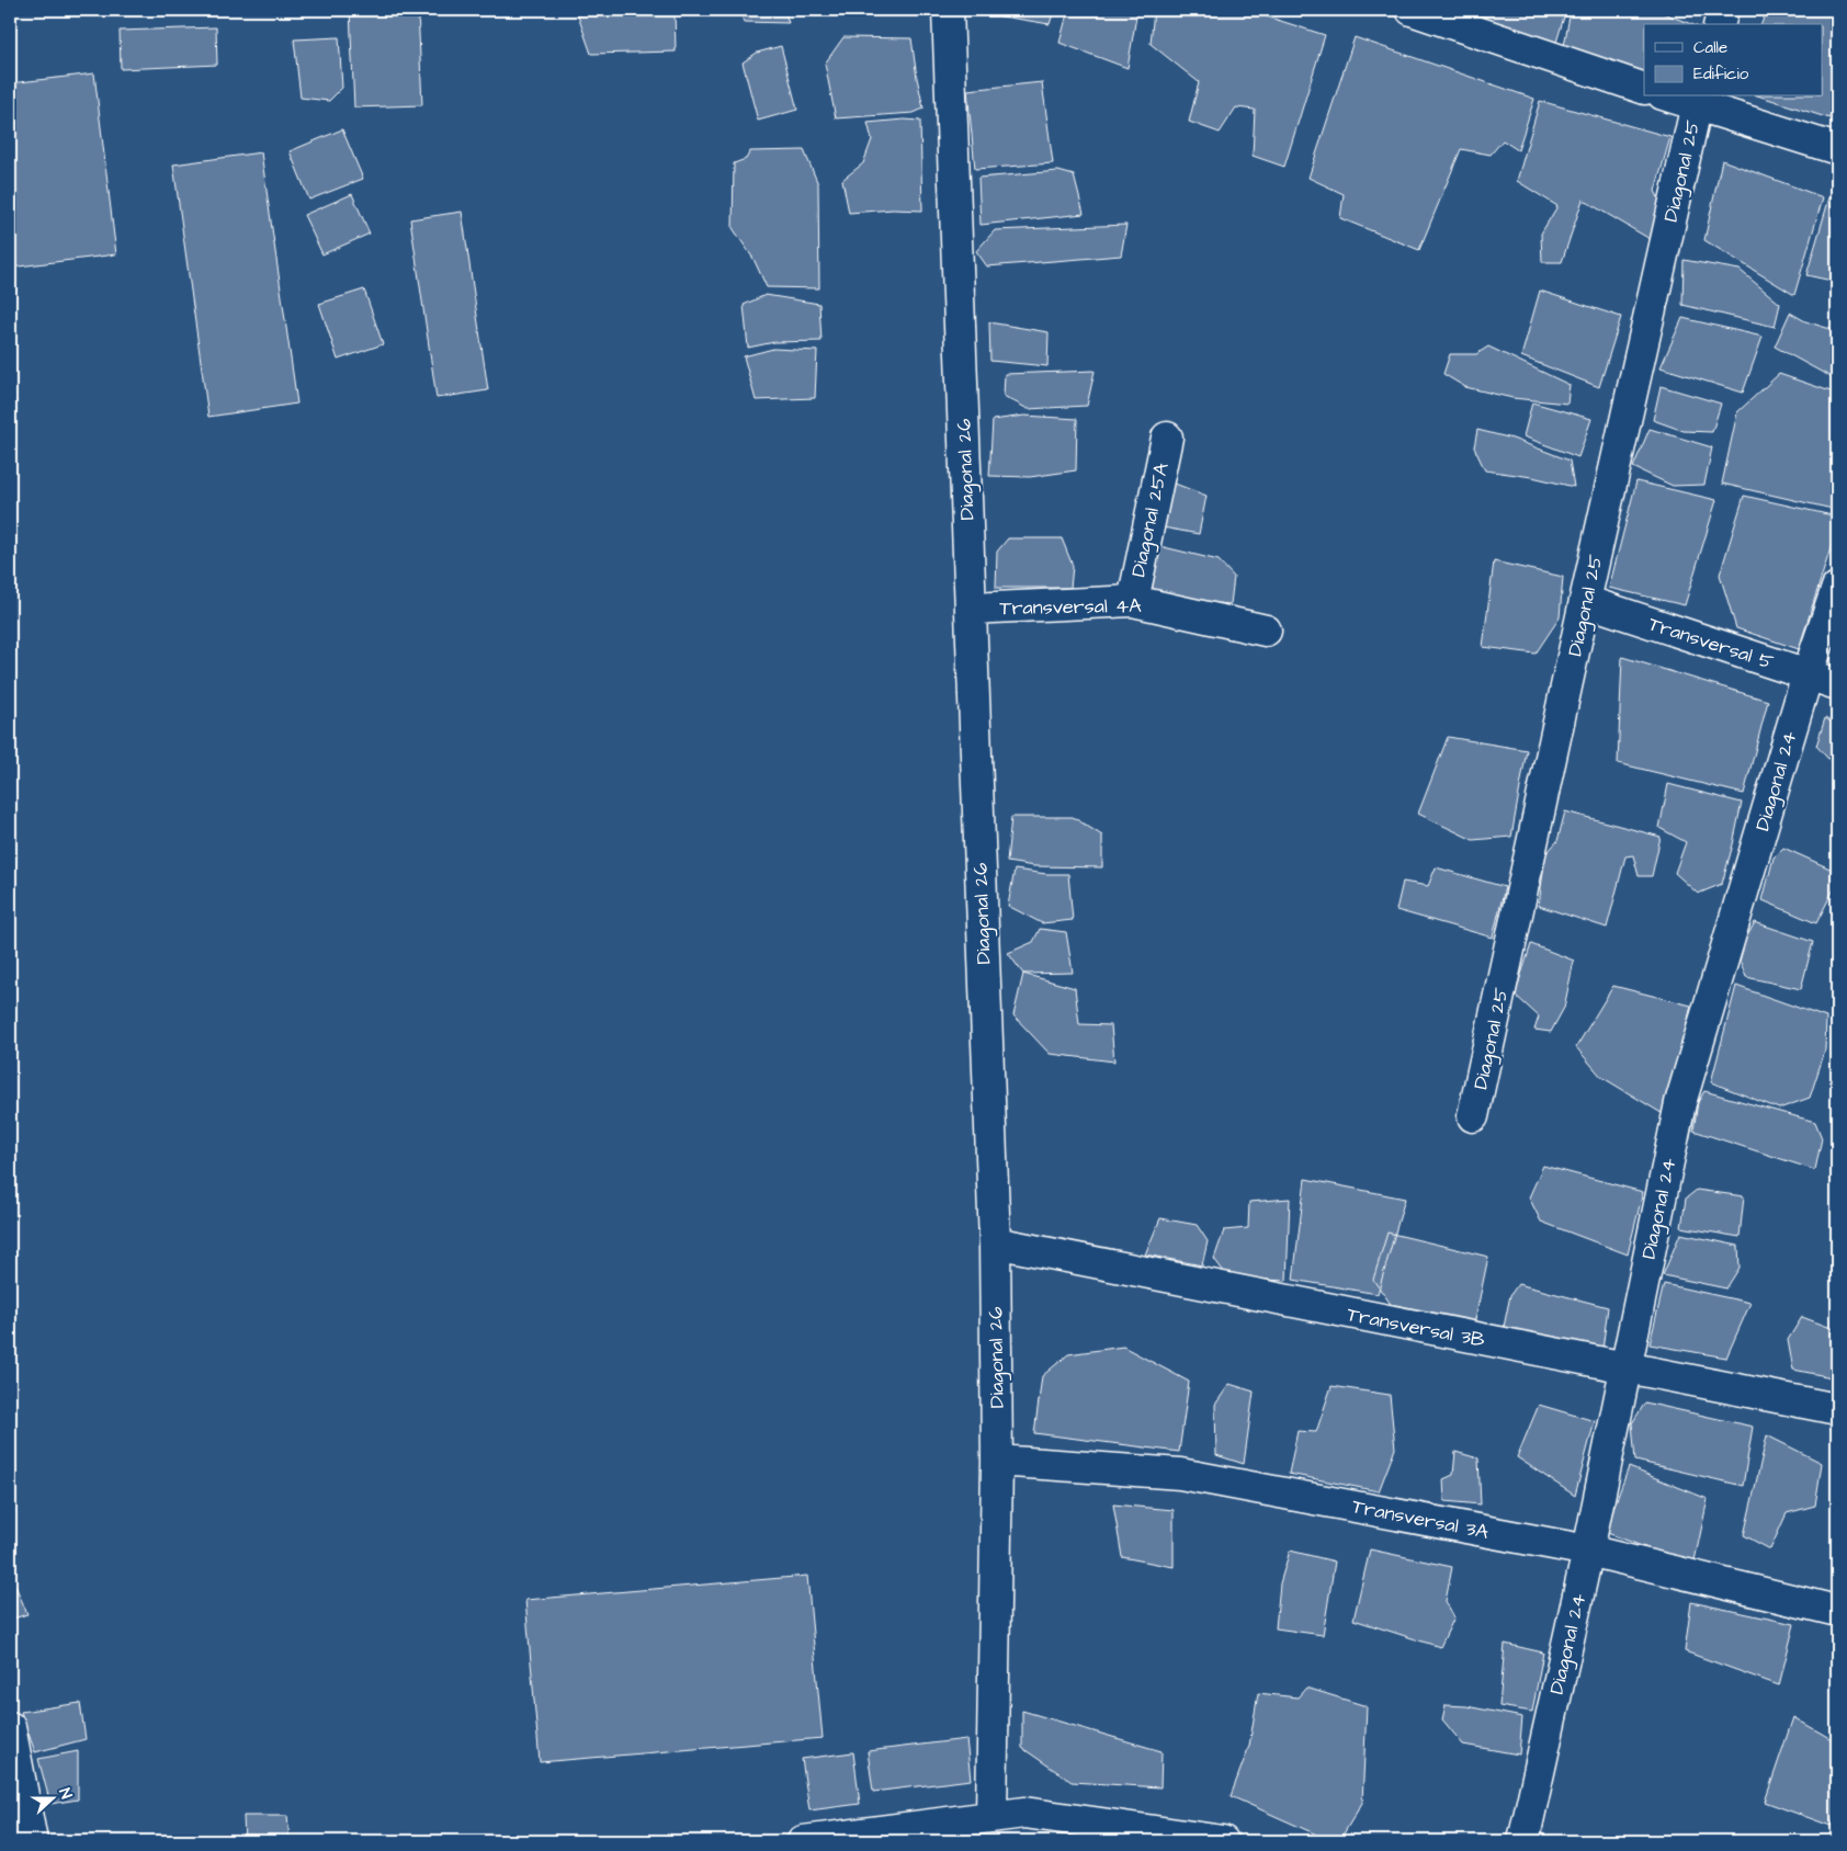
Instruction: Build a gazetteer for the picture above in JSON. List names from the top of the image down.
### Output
{
  "streets": {
    "street": [
      "Diagonal 25",
      "Diagonal 26",
      "Diagonal 25A",
      "Transversal 4A",
      "Transversal 5",
      "Diagonal 24",
      "Transversal 3B",
      "Transversal 3A"
    ]
  },
  "crossings": [
    ["Diagonal 25", "Transversal 5"],
    ["Diagonal 26", "Transversal 4A"],
    ["Diagonal 26", "Transversal 3B"],
    ["Diagonal 26", "Transversal 3A"],
    ["Diagonal 25A", "Transversal 4A"],
    ["Transversal 5", "Diagonal 24"],
    ["Diagonal 24", "Transversal 3B"],
    ["Diagonal 24", "Transversal 3A"]
  ],
  "legend": ["Calle", "Edificio"],
  "north": "right"
}
